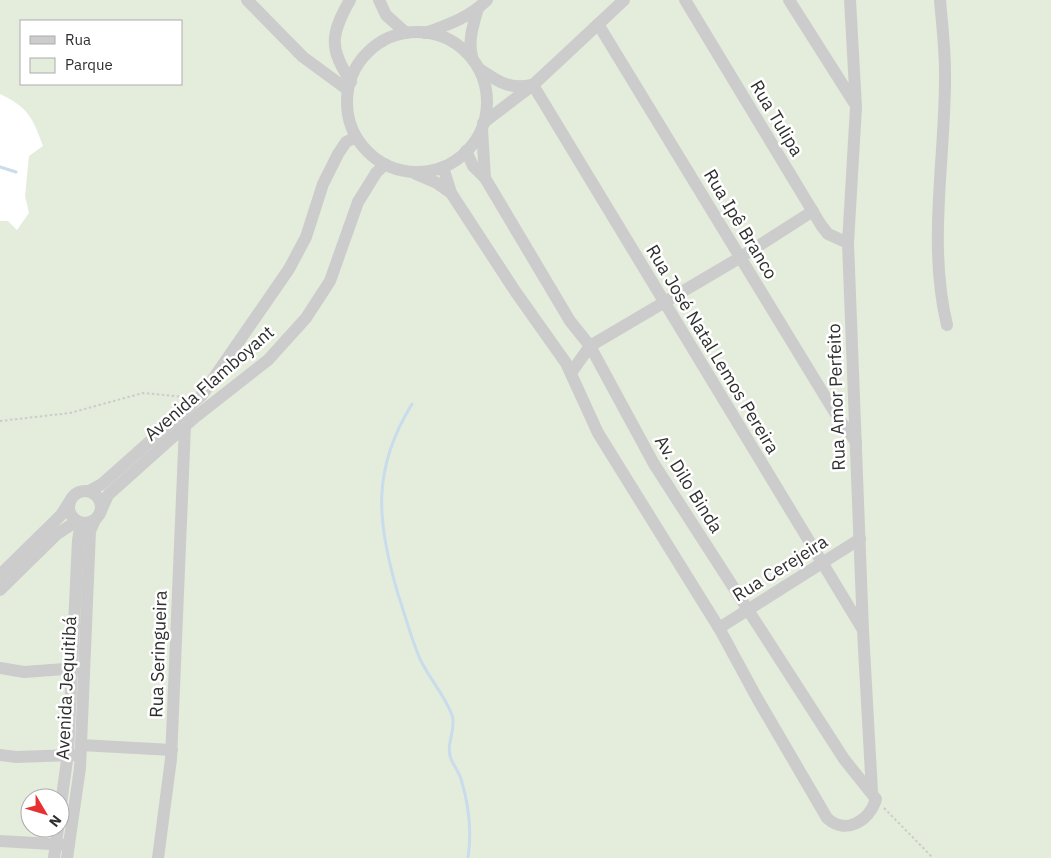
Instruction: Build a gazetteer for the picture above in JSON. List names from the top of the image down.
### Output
{
  "streets": {
    "street": [
      "Rua Tulipa",
      "Rua Ipê Branco",
      "Rua José Natal Lemos Pereira",
      "Avenida Flamboyant",
      "Rua Amor Perfeito",
      "Av. Dilo Binda",
      "Rua Cerejeira",
      "Rua Seringueira",
      "Avenida Jequitibá"
    ]
  },
  "crossings": [
    ["Rua Tulipa", "Rua Amor Perfeito"],
    ["Rua Ipê Branco", "Rua Amor Perfeito"],
    ["Rua José Natal Lemos Pereira", "Rua Amor Perfeito"],
    ["Rua José Natal Lemos Pereira", "Rua Cerejeira"],
    ["Avenida Flamboyant", "Av. Dilo Binda"],
    ["Avenida Flamboyant", "Rua Seringueira"],
    ["Avenida Flamboyant", "Avenida Jequitibá"],
    ["Rua Amor Perfeito", "Av. Dilo Binda"],
    ["Rua Amor Perfeito", "Rua Cerejeira"],
    ["Av. Dilo Binda", "Rua Cerejeira"]
  ],
  "legend": ["Rua", "Parque"],
  "north": "bottom right"
}
